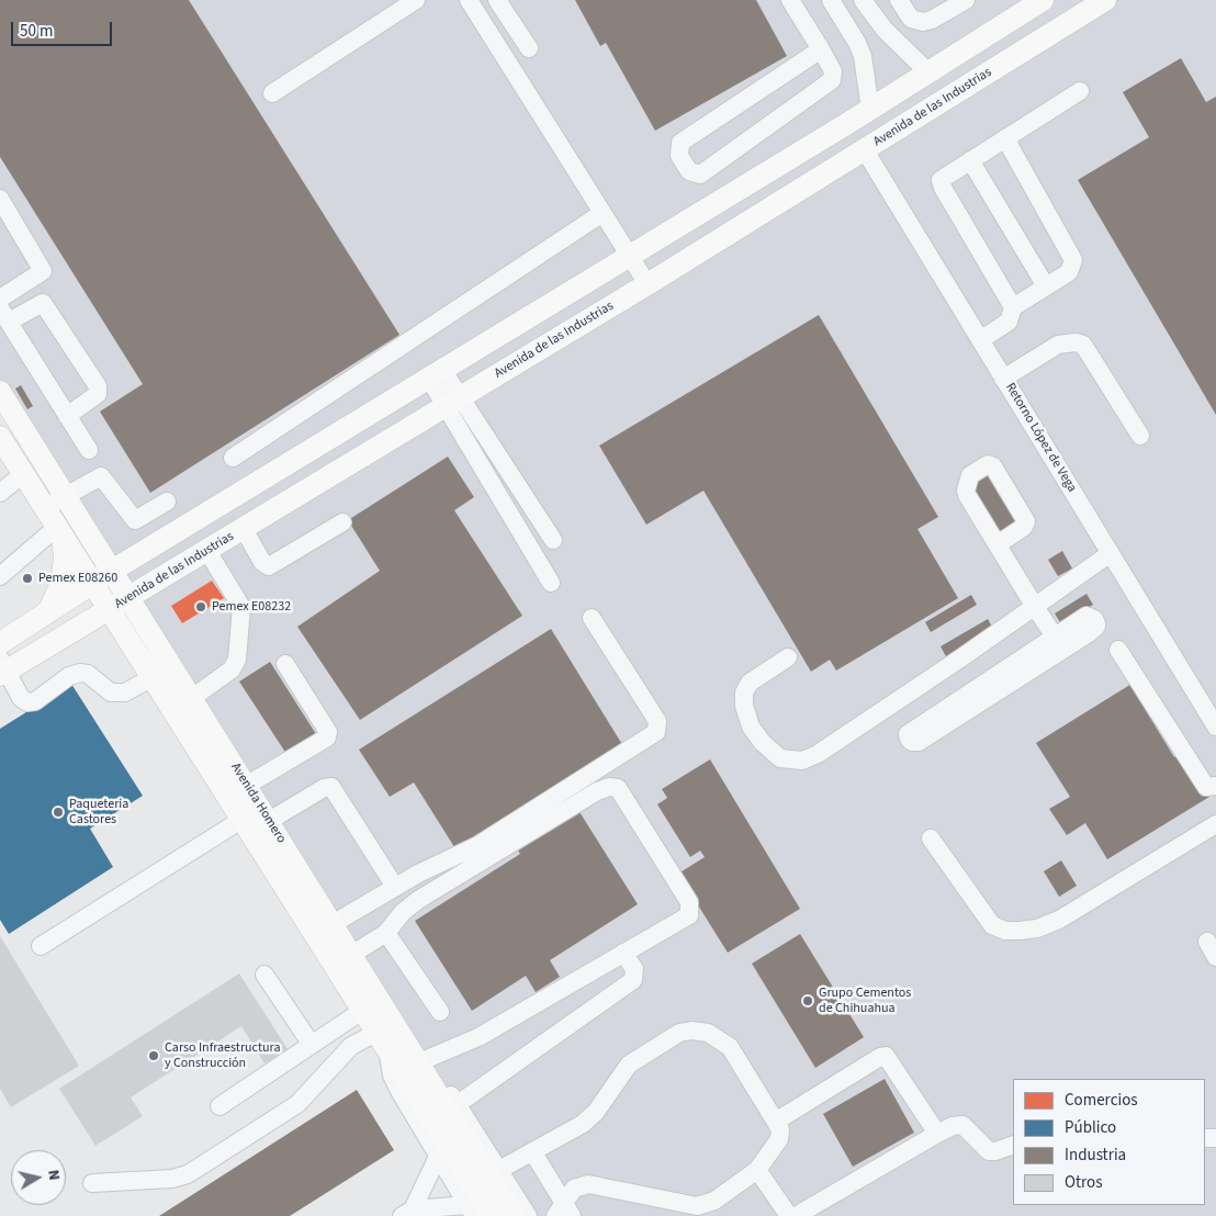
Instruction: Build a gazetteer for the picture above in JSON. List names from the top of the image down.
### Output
{
  "streets": {
    "main road": ["Avenida de las Industrias", "Avenida Homero"],
    "street": ["Retorno López de Vega"]
  },
  "crossings": [
    ["Avenida de las Industrias", "Retorno López de Vega"],
    ["Avenida de las Industrias", "Avenida Homero"]
  ],
  "places": [
    "Pemex E08260",
    "Pemex E08232",
    "Paqueteria Castores",
    "Grupo Cementos de Chihuahua",
    "Carso Infraestructura y Construcción"
  ],
  "legend": [
    "Comercios",
    "Público",
    "Industria",
    "Otros"
  ],
  "scale_bar": "50 m",
  "north": "right"
}
